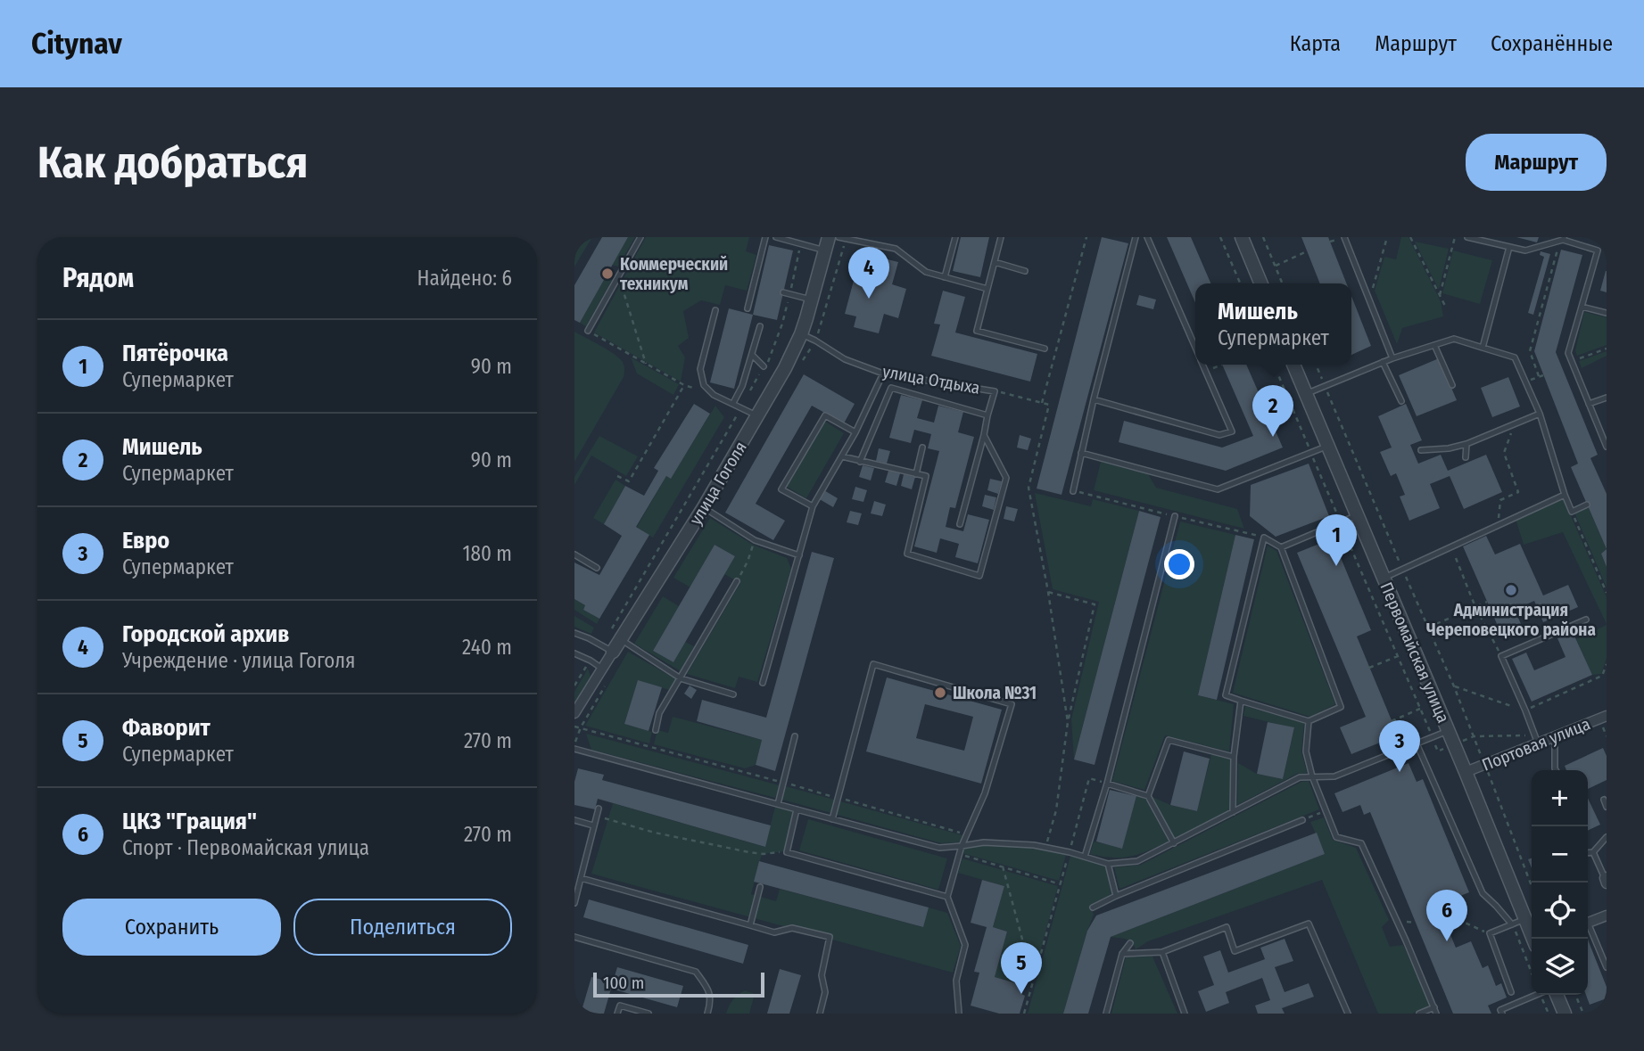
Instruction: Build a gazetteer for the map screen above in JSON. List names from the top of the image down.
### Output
{
  "streets": {
    "street": ["улица Гоголя", "Первомайская улица", "Портовая улица"],
    "lane": ["улица Отдыха"]
  },
  "crossings": [
    ["улица Отдыха", "улица Гоголя"],
    ["Первомайская улица", "Портовая улица"]
  ],
  "places": ["Коммерческий техникум", "Администрация Череповецкого района", "Школа №31"],
  "scale_bar": "100 m",
  "page": {
    "header": "Citynav",
    "nav": ["Карта", "Маршрут", "Сохранённые"],
    "buttons": [
      "Маршрут",
      ["Сохранить", "Поделиться"]
    ],
    "title": "Как добраться",
    "heading": ["Рядом", "Найдено: 6"],
    "pins": [
      "4",
      "2",
      "1",
      "3",
      "6",
      "5"
    ],
    "popup": ["Мишель", "Супермаркет"],
    "list": [
      {
        "mark": "1",
        "name": "Пятёрочка",
        "note": "Супермаркет",
        "value": "90 m"
      },
      {
        "mark": "2",
        "name": "Мишель",
        "note": "Супермаркет",
        "value": "90 m"
      },
      {
        "mark": "3",
        "name": "Евро",
        "note": "Супермаркет",
        "value": "180 m"
      },
      {
        "mark": "4",
        "name": "Городской архив",
        "note": "Учреждение · улица Гоголя",
        "value": "240 m"
      },
      {
        "mark": "5",
        "name": "Фаворит",
        "note": "Супермаркет",
        "value": "270 m"
      },
      {
        "mark": "6",
        "name": "ЦКЗ \"Грация\"",
        "note": "Спорт · Первомайская улица",
        "value": "270 m"
      }
    ],
    "map_buttons": ["+", "−"],
    "scale": "100 m"
  }
}
